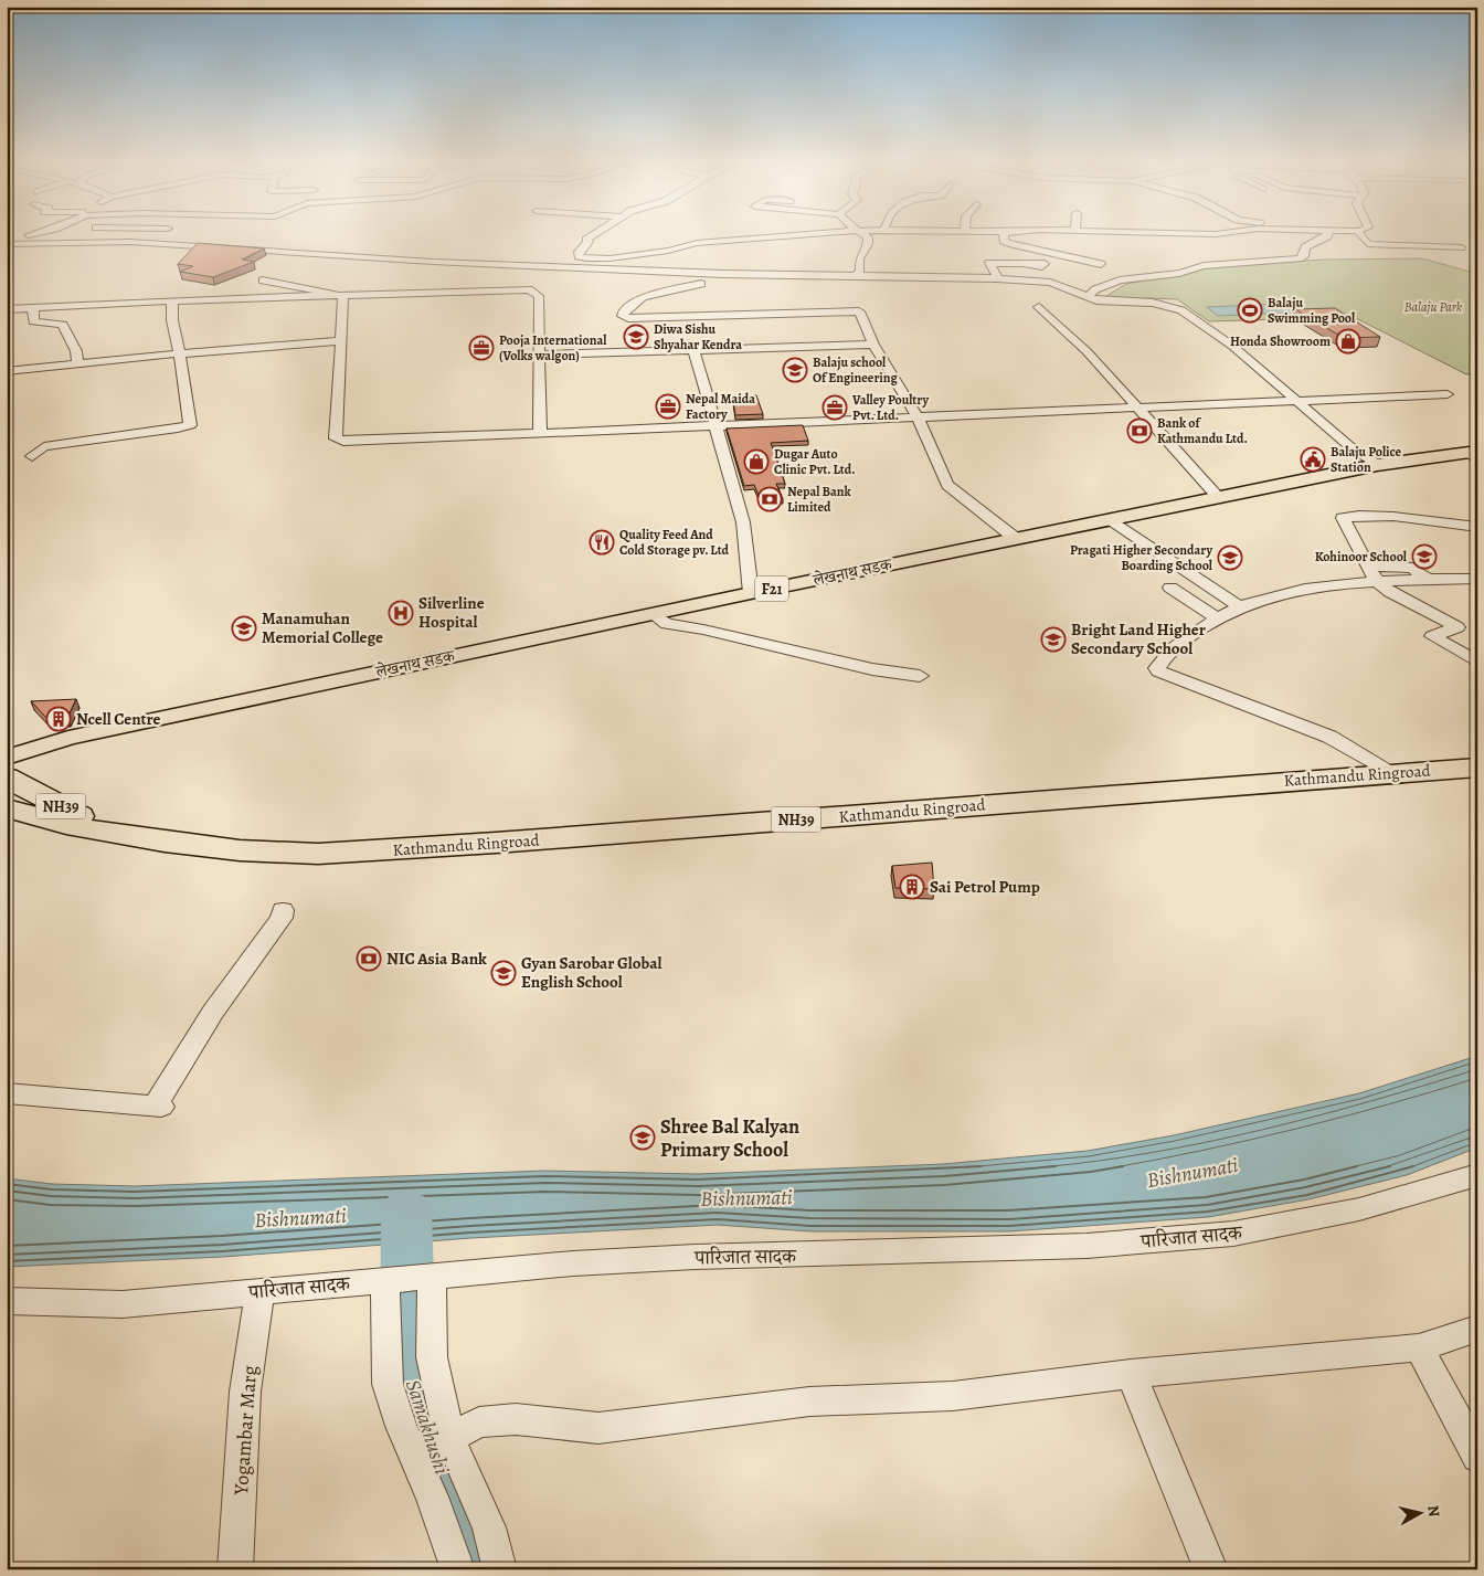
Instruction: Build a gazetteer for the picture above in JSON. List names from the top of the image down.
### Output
{
  "streets": {
    "highway": ["Kathmandu Ringroad", "NH39"],
    "main road": ["लेखनाथ सडक", "F21"],
    "street": ["पारिजात सादक", "Yogambar Marg"]
  },
  "crossings": [
    ["पारिजात सादक", "Yogambar Marg"]
  ],
  "water": ["Bishnumati", "Samakhushi"],
  "parks": ["Balaju Park"],
  "places": {
    "sports": ["Balaju Swimming Pool"],
    "school or university": [
      "Diwa Sishu Shyahar Kendra",
      "Balaju school Of Engineering",
      "Kohinoor School",
      "Pragati Higher Secondary Boarding School",
      "Manamuhan Memorial College",
      "Bright Land Higher Secondary School",
      "Gyan Sarobar Global English School",
      "Shree Bal Kalyan Primary School"
    ],
    "shop": ["Honda Showroom", "Dugar Auto Clinic Pvt. Ltd."],
    "office": ["Pooja International (Volks walgon)", "Nepal Maida Factory", "Valley Poultry Pvt. Ltd."],
    "bank": ["Bank of Kathmandu Ltd.", "Nepal Bank Limited", "NIC Asia Bank"],
    "public building": ["Balaju Police Station"],
    "restaurant": ["Quality Feed And Cold Storage pv. Ltd"],
    "hospital": ["Silverline Hospital"],
    "building": ["Ncell Centre", "Sai Petrol Pump"]
  },
  "north": "right"
}
